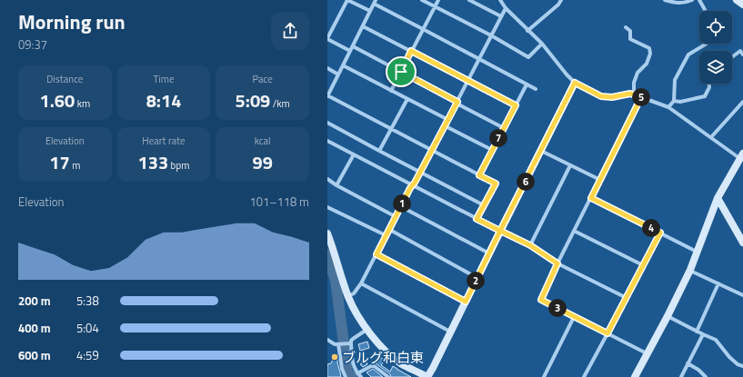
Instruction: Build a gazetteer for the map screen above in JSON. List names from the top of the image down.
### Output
{
  "places": ["ブルグ和白東"],
  "page": {
    "heading": ["Morning run", "09:37"],
    "stats": [
      ["Distance", "1.60 km"],
      ["Time", "8:14"],
      ["Pace", "5:09 /km"],
      ["Elevation", "17 m"],
      ["Heart rate", "133 bpm"],
      ["kcal", "99"]
    ],
    "pins": [
      "5",
      "7",
      "6",
      "1",
      "4",
      "2",
      "3"
    ],
    "chart": ["Elevation", "101–118 m"],
    "list": [
      {
        "name": "200 m",
        "note": "5:38"
      },
      {
        "name": "400 m",
        "note": "5:04"
      },
      {
        "name": "600 m",
        "note": "4:59"
      }
    ]
  }
}
